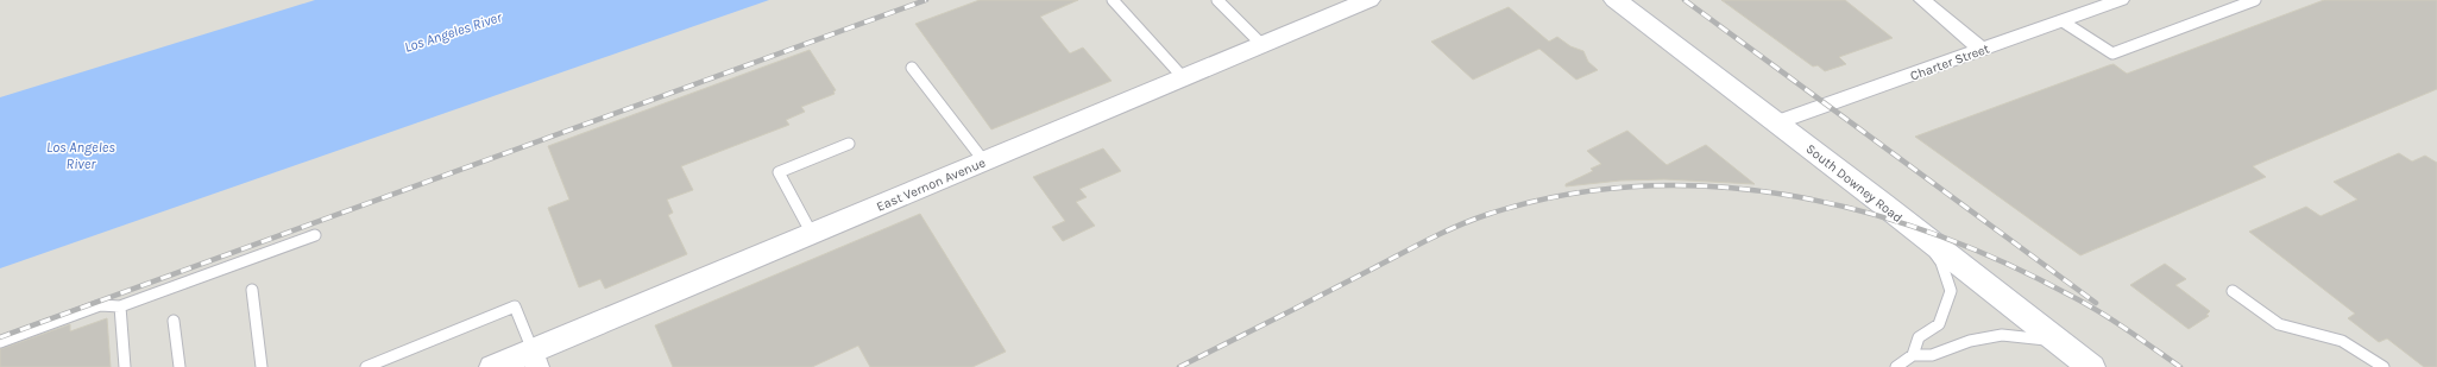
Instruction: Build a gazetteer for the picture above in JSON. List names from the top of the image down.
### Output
{
  "streets": {
    "street": ["Charter Street", "South Downey Road", "East Vernon Avenue"]
  },
  "crossings": [
    ["Charter Street", "South Downey Road"]
  ],
  "water": ["Los Angeles River"]
}
